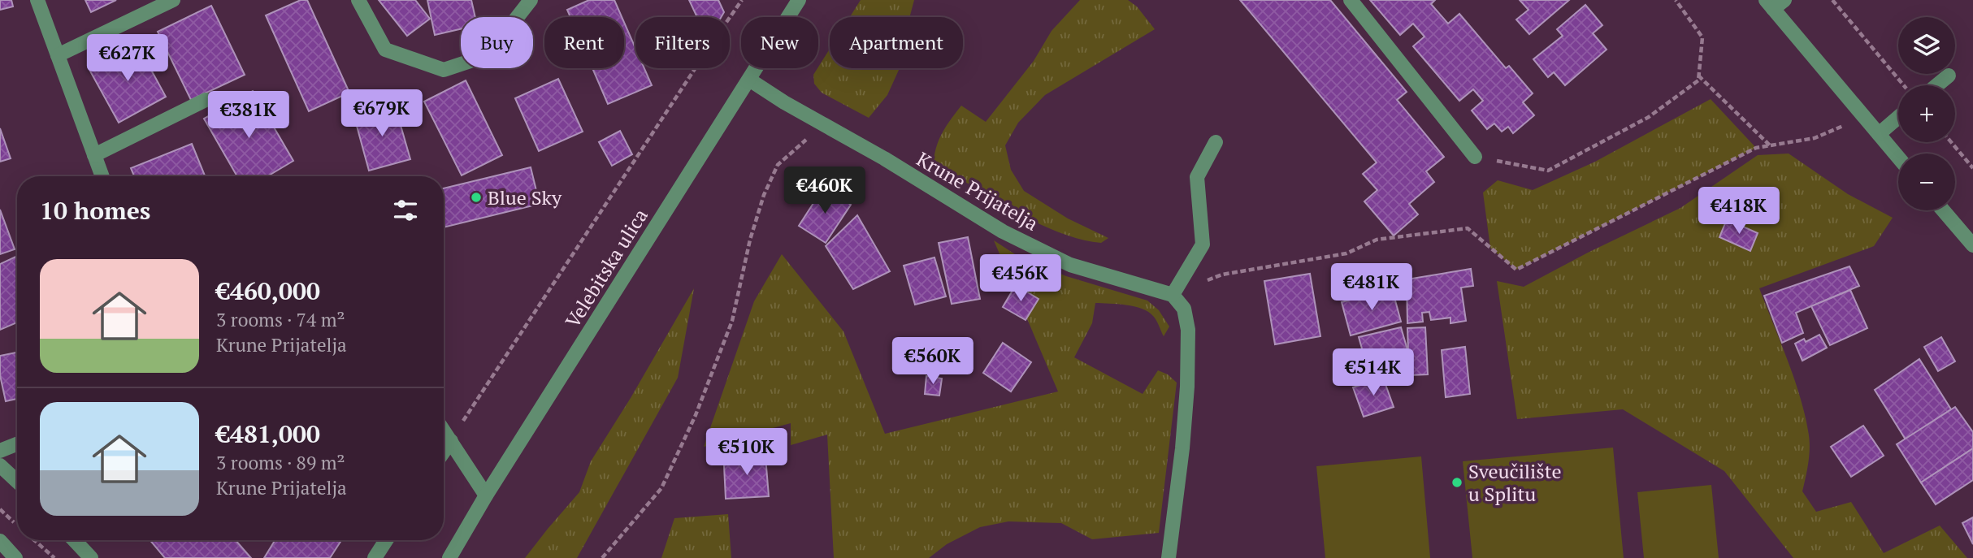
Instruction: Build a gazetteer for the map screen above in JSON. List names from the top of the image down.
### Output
{
  "streets": {
    "street": ["Krune Prijatelja", "Velebitska ulica"]
  },
  "crossings": [
    ["Krune Prijatelja", "Velebitska ulica"]
  ],
  "places": ["Blue Sky", "Sveučilište u Splitu"],
  "page": {
    "map_buttons": ["+", "−"],
    "chip": [
      "Buy",
      "Rent",
      "Filters",
      "New",
      "Apartment"
    ],
    "price": [
      "€627K",
      "€679K",
      "€381K",
      "€460K",
      "€418K",
      "€456K",
      "€481K",
      "€560K",
      "€514K",
      "€510K"
    ],
    "heading": "10 homes",
    "list": [
      {
        "name": "€460,000",
        "note": "3 rooms · 74 m² · Krune Prijatelja"
      },
      {
        "name": "€481,000",
        "note": "3 rooms · 89 m² · Krune Prijatelja"
      }
    ]
  }
}
